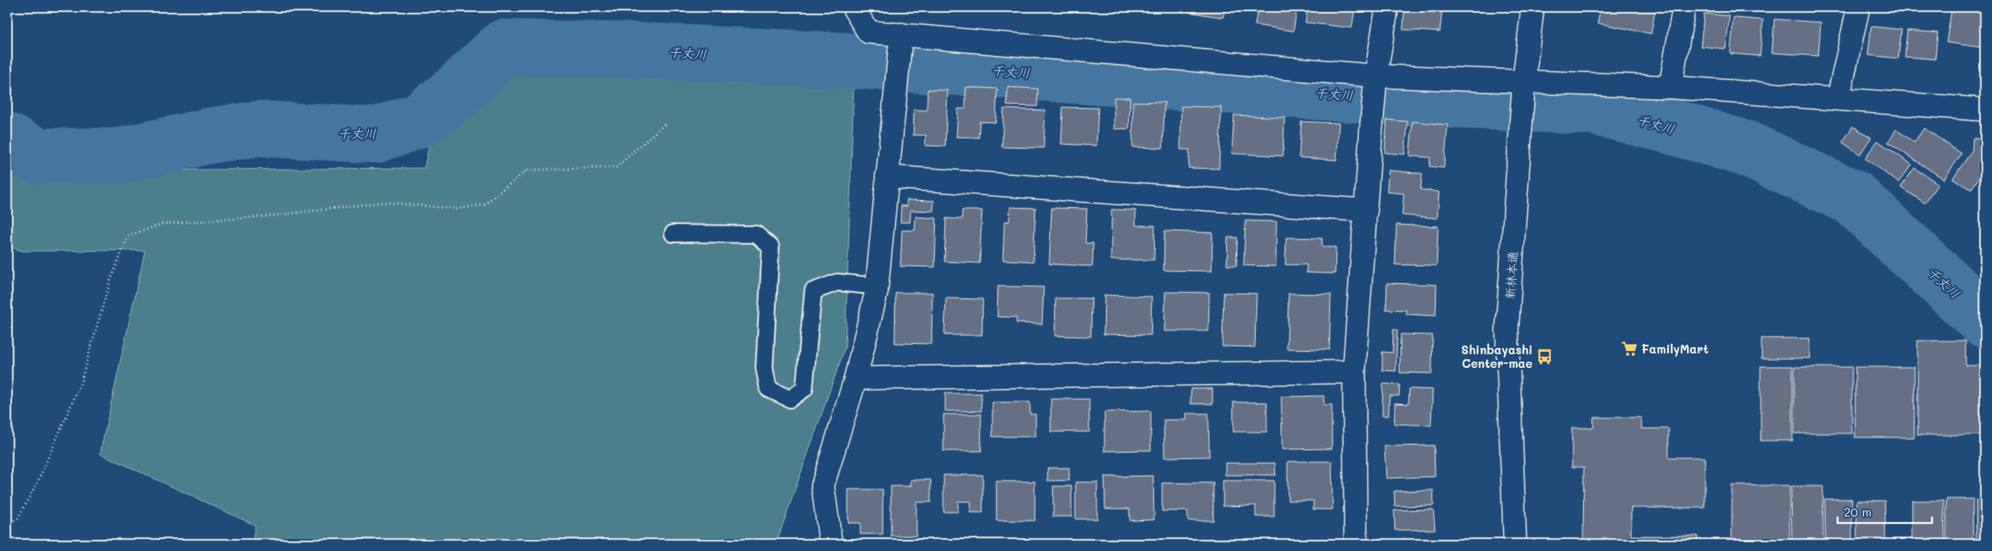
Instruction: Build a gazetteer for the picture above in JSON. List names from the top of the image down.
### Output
{
  "streets": {
    "street": ["新林本通"]
  },
  "water": ["千丈川"],
  "places": {
    "supermarket": ["FamilyMart"],
    "bus stop": ["Shinbayashi Center-mae"]
  },
  "scale_bar": "20 m"
}
